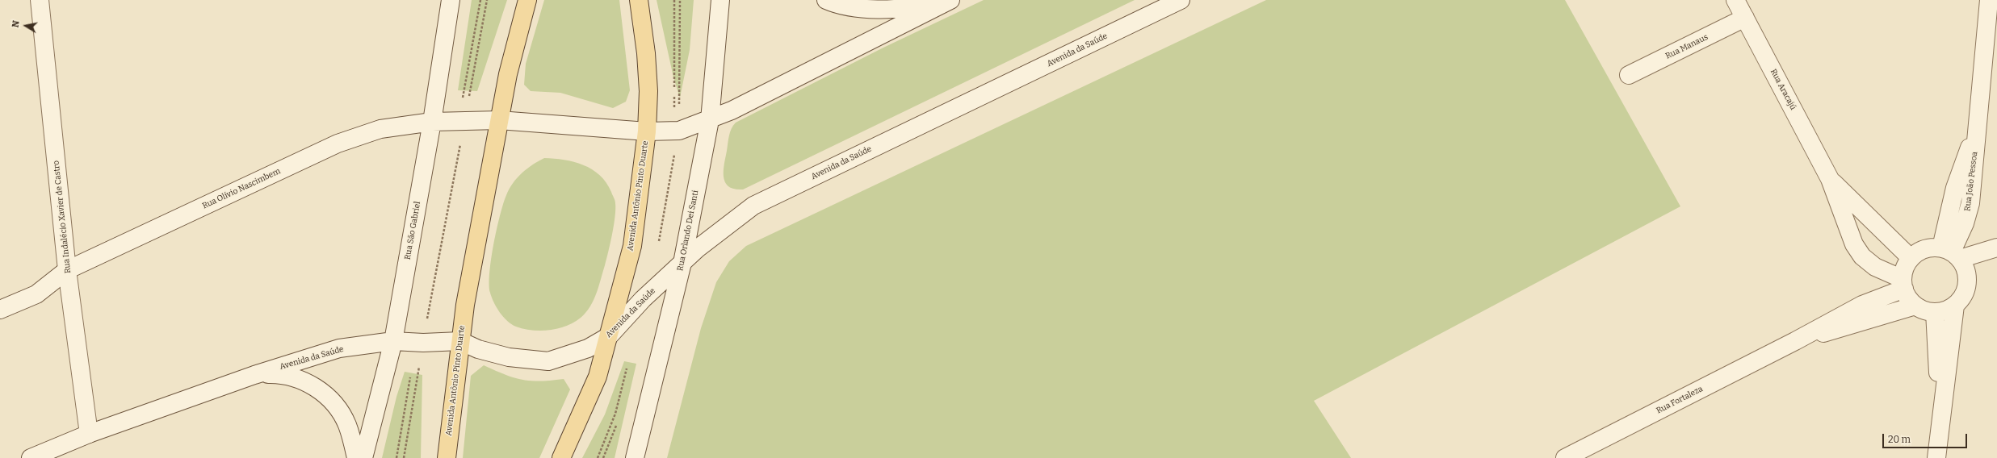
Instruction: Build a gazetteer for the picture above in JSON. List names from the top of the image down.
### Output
{
  "streets": {
    "main road": [
      "Rua Manaus",
      "Avenida da Saúde",
      "Rua Aracajú",
      "Rua João Pessoa",
      "Rua Olívio Nascimbem",
      "Avenida Antônio Pinto Duarte",
      "Rua Indalécio Xavier de Castro",
      "Rua São Gabriel",
      "Rua Orlando Dei Santi",
      "Rua Fortaleza"
    ]
  },
  "crossings": [
    ["Rua Manaus", "Rua Aracajú"],
    ["Avenida da Saúde", "Avenida Antônio Pinto Duarte"],
    ["Avenida da Saúde", "Rua Indalécio Xavier de Castro"],
    ["Avenida da Saúde", "Rua São Gabriel"],
    ["Avenida da Saúde", "Rua Orlando Dei Santi"],
    ["Rua Aracajú", "Rua João Pessoa"],
    ["Rua Aracajú", "Rua Fortaleza"],
    ["Rua João Pessoa", "Rua Fortaleza"],
    ["Rua Olívio Nascimbem", "Avenida Antônio Pinto Duarte"],
    ["Rua Olívio Nascimbem", "Rua Indalécio Xavier de Castro"],
    ["Rua Olívio Nascimbem", "Rua São Gabriel"]
  ],
  "scale_bar": "20 m",
  "north": "left"
}
